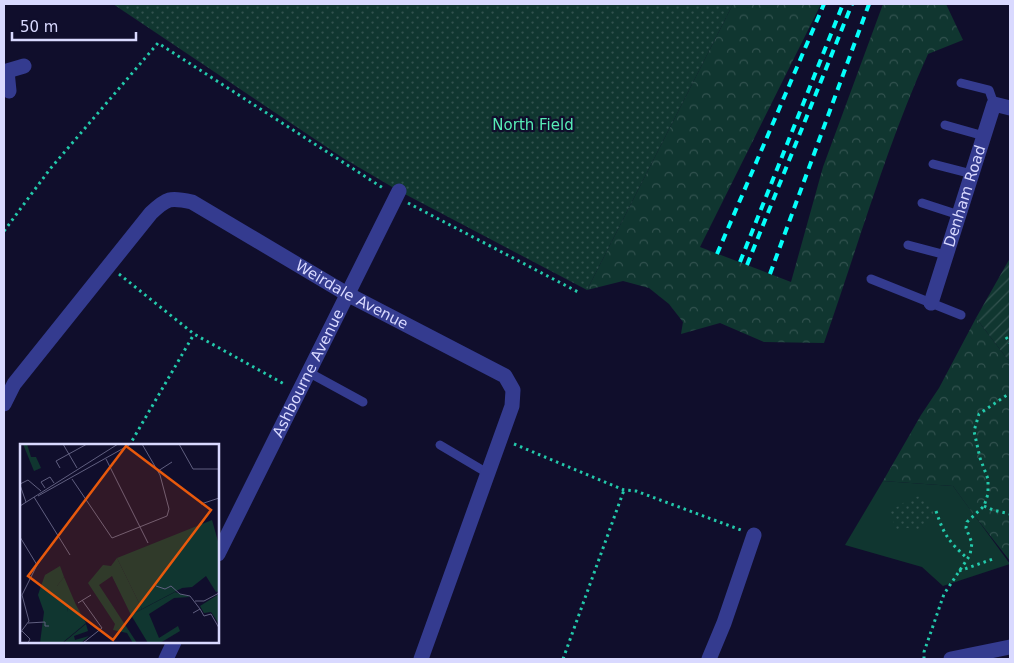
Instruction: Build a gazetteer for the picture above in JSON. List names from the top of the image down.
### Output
{
  "streets": {
    "street": ["Denham Road", "Weirdale Avenue", "Ashbourne Avenue"]
  },
  "crossings": [
    ["Weirdale Avenue", "Ashbourne Avenue"]
  ],
  "parks": ["North Field"],
  "scale_bar": "50 m"
}
